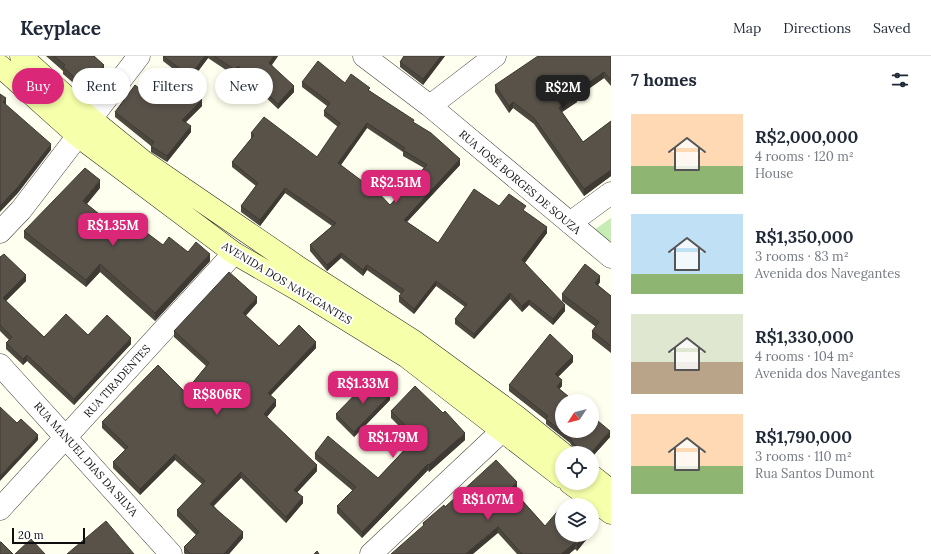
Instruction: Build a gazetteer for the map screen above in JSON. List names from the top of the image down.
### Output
{
  "streets": {
    "main road": ["AVENIDA DOS NAVEGANTES"],
    "street": ["RUA JOSÉ BORGES DE SOUZA", "RUA TIRADENTES", "RUA MANUEL DIAS DA SILVA"]
  },
  "crossings": [
    ["AVENIDA DOS NAVEGANTES", "RUA TIRADENTES"],
    ["RUA TIRADENTES", "RUA MANUEL DIAS DA SILVA"]
  ],
  "scale_bar": "20 m",
  "north": "bottom left",
  "page": {
    "header": "Keyplace",
    "nav": ["Map", "Directions", "Saved"],
    "heading": "7 homes",
    "chip": [
      "Buy",
      "Rent",
      "Filters",
      "New"
    ],
    "price": [
      "R$2M",
      "R$2.51M",
      "R$1.35M",
      "R$1.33M",
      "R$806K",
      "R$1.79M",
      "R$1.07M"
    ],
    "list": [
      {
        "name": "R$2,000,000",
        "note": "4 rooms · 120 m² · House"
      },
      {
        "name": "R$1,350,000",
        "note": "3 rooms · 83 m² · Avenida dos Navegantes"
      },
      {
        "name": "R$1,330,000",
        "note": "4 rooms · 104 m² · Avenida dos Navegantes"
      },
      {
        "name": "R$1,790,000",
        "note": "3 rooms · 110 m² · Rua Santos Dumont"
      }
    ],
    "scale": "20 m"
  }
}
